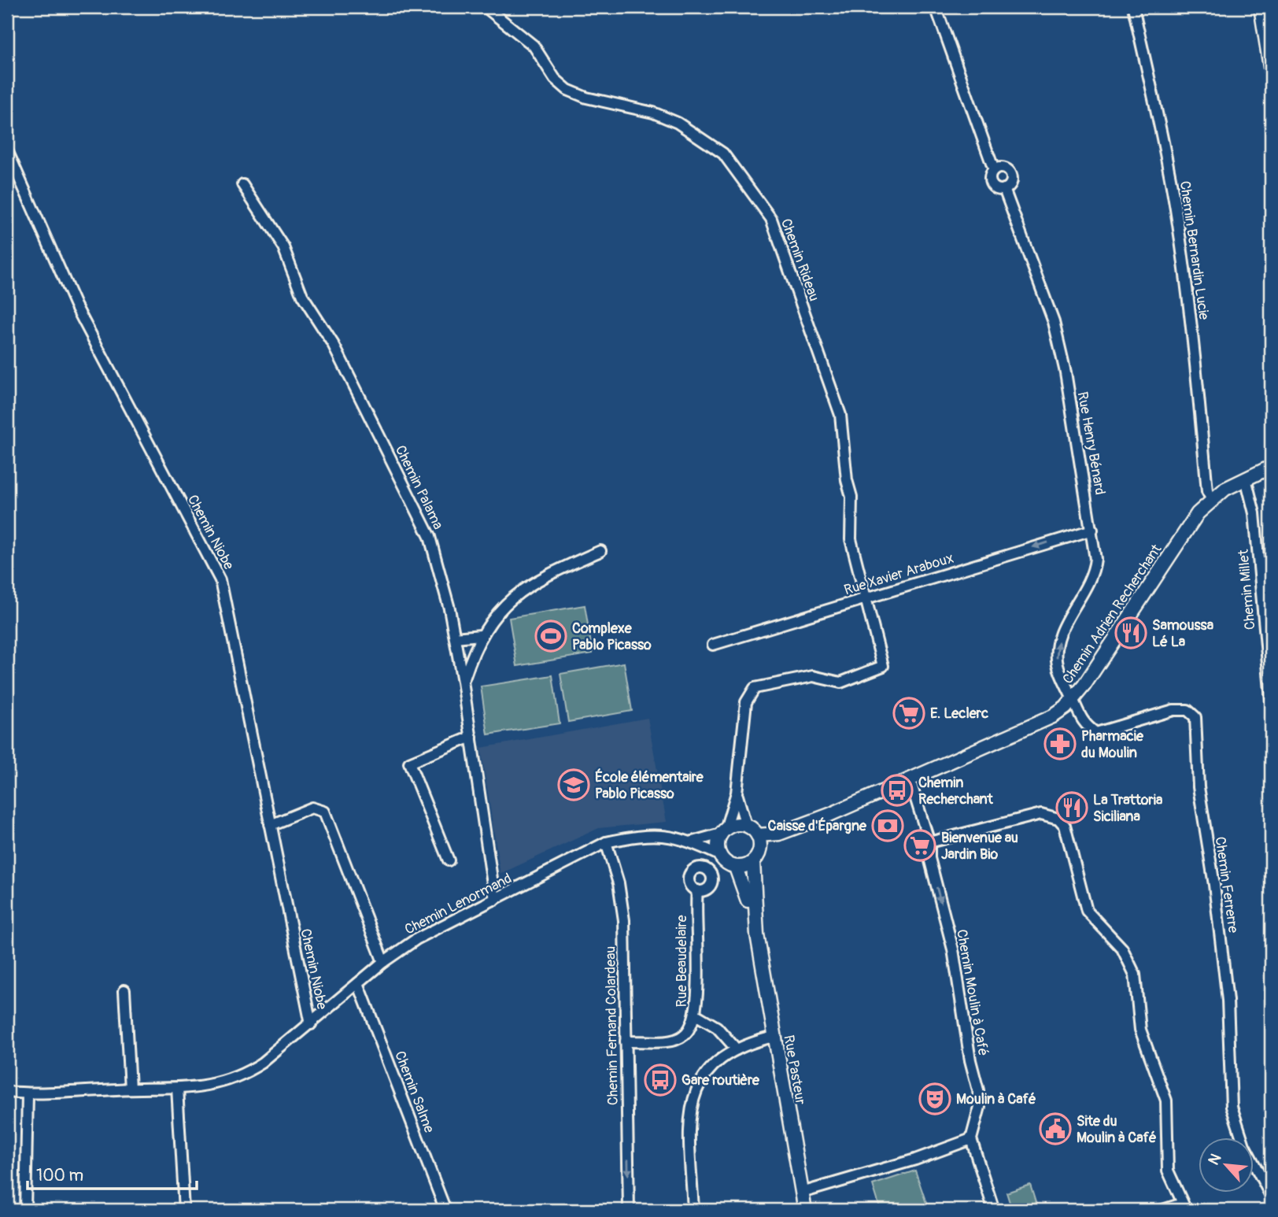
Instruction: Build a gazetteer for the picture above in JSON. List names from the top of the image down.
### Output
{
  "streets": {
    "main road": ["Chemin Adrien Recherchant", "Rue Pasteur"],
    "street": [
      "Chemin Bernardin Lucie",
      "Chemin Rideau",
      "Rue Henry Bénard",
      "Chemin Palama",
      "Chemin Niobe",
      "Rue Xavier Araboux",
      "Chemin Millet",
      "Chemin Ferrerre",
      "Chemin Lenormand",
      "Rue Beaudelaire",
      "Chemin Moulin à Café",
      "Chemin Fernand Colardeau",
      "Chemin Salme"
    ]
  },
  "crossings": [
    ["Chemin Bernardin Lucie", "Chemin Adrien Recherchant"],
    ["Chemin Rideau", "Rue Xavier Araboux"],
    ["Rue Henry Bénard", "Rue Xavier Araboux"],
    ["Rue Henry Bénard", "Chemin Adrien Recherchant"],
    ["Rue Henry Bénard", "Chemin Ferrerre"],
    ["Chemin Palama", "Chemin Lenormand"],
    ["Chemin Niobe", "Chemin Lenormand"],
    ["Chemin Millet", "Chemin Adrien Recherchant"],
    ["Chemin Adrien Recherchant", "Chemin Ferrerre"],
    ["Chemin Adrien Recherchant", "Chemin Lenormand"],
    ["Chemin Adrien Recherchant", "Chemin Moulin à Café"],
    ["Chemin Adrien Recherchant", "Rue Pasteur"],
    ["Chemin Lenormand", "Chemin Fernand Colardeau"],
    ["Chemin Lenormand", "Rue Pasteur"],
    ["Chemin Lenormand", "Chemin Salme"],
    ["Rue Beaudelaire", "Chemin Fernand Colardeau"]
  ],
  "one_way": ["Rue Xavier Araboux", "Chemin Moulin à Café", "Chemin Fernand Colardeau"],
  "places": {
    "restaurant": ["Samoussa Lé La", "La Trattoria Siciliana"],
    "sports": ["Complexe Pablo Picasso"],
    "supermarket": ["E. Leclerc", "Bienvenue au Jardin Bio"],
    "pharmacy": ["Pharmacie du Moulin"],
    "school or university": ["École élémentaire Pablo Picasso"],
    "bus stop": ["Chemin Recherchant", "Gare routière"],
    "bank": ["Caisse d'Épargne"],
    "theatre": ["Moulin à Café"],
    "public building": ["Site du Moulin à Café"]
  },
  "scale_bar": "100 m",
  "north": "top left"
}
